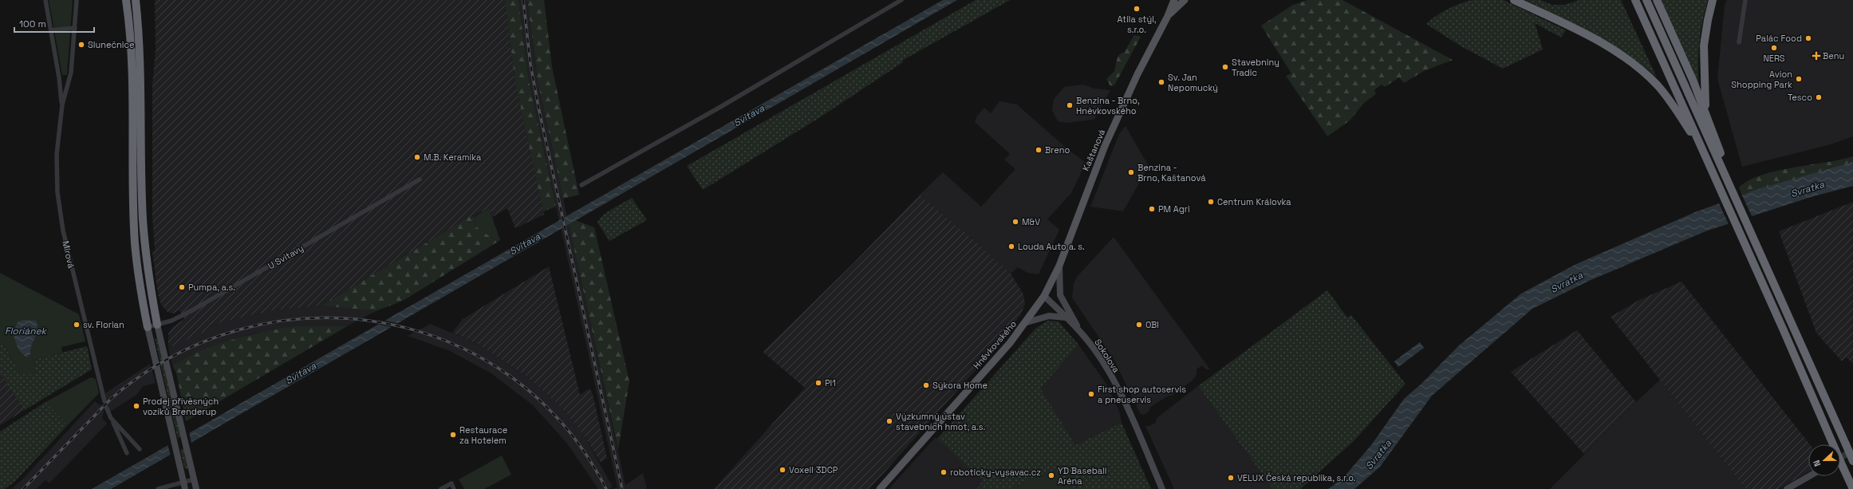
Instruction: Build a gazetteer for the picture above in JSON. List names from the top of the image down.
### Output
{
  "streets": {
    "main road": ["Kaštanová", "Hněvkovského"],
    "street": ["Mírová", "U Svitavy", "Sokolova"]
  },
  "crossings": [
    ["Kaštanová", "Hněvkovského"],
    ["Kaštanová", "Sokolova"],
    ["Hněvkovského", "Sokolova"]
  ],
  "water": ["Svitava", "Svratka", "Floriánek"],
  "places": {
    "other": [
      "Atila stýl, s.r.o.",
      "Palác Food",
      "Slunečnice",
      "NERS",
      "Stavebniny Tradic",
      "Avion Shopping Park",
      "Sv. Jan Nepomucký",
      "Tesco",
      "Benzina - Brno, Hněvkovského",
      "Breno",
      "M.B. Keramika",
      "Benzina - Brno, Kaštanová",
      "Centrum Královka",
      "PM Agri",
      "M&V",
      "Louda Auto a. s.",
      "Pumpa, a.s.",
      "sv. Florian",
      "OBI",
      "PI1",
      "Sýkora Home",
      "First shop autoservis a pneuservis",
      "Prodej přívěsných vozíků Brenderup",
      "Výzkumný ústav stavebních hmot, a.s.",
      "Restaurace za Hotelem",
      "Voxell 3DCP",
      "roboticky-vysavac.cz",
      "YD Baseball Aréna",
      "VELUX Česká republika, s.r.o."
    ],
    "health": ["Benu"]
  },
  "scale_bar": "100 m",
  "north": "left"
}
